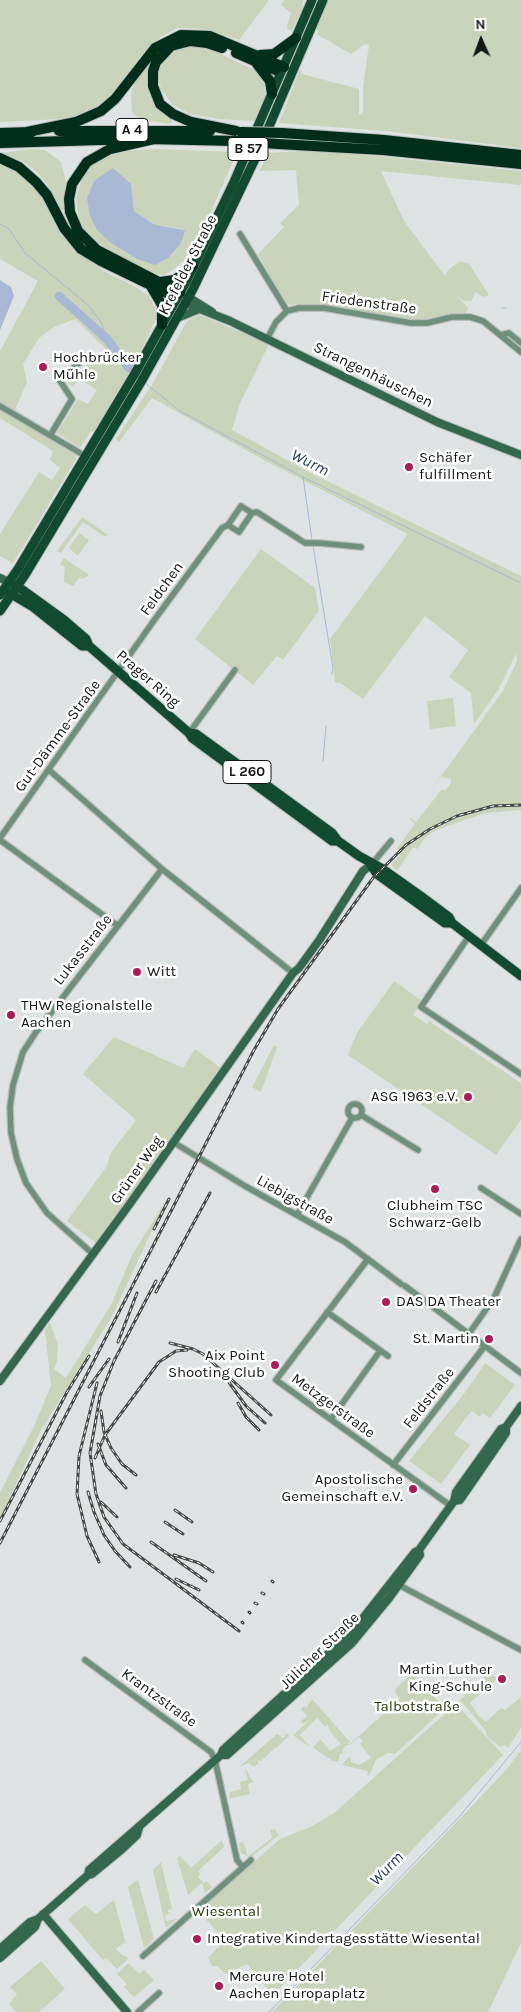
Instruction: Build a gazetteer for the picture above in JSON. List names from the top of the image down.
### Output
{
  "streets": {
    "highway": ["A 4"],
    "main road": [
      "B 57",
      "Krefelder Straße",
      "Prager Ring",
      "L 260"
    ],
    "street": [
      "Friedenstraße",
      "Strangenhäuschen",
      "Feldchen",
      "Gut-Dämme-Straße",
      "Lukasstraße",
      "Grüner Weg",
      "Liebigstraße",
      "Feldstraße",
      "Metzgerstraße",
      "Jülicher Straße",
      "Krantzstraße"
    ]
  },
  "crossings": [
    ["B 57", "Krefelder Straße"],
    ["Krefelder Straße", "Strangenhäuschen"],
    ["Krefelder Straße", "Prager Ring"],
    ["Feldchen", "Prager Ring"],
    ["Feldchen", "Gut-Dämme-Straße"],
    ["Prager Ring", "Gut-Dämme-Straße"],
    ["Prager Ring", "Grüner Weg"],
    ["Lukasstraße", "Grüner Weg"],
    ["Grüner Weg", "Liebigstraße"],
    ["Liebigstraße", "Feldstraße"],
    ["Liebigstraße", "Metzgerstraße"],
    ["Feldstraße", "Metzgerstraße"],
    ["Metzgerstraße", "Jülicher Straße"],
    ["Jülicher Straße", "Krantzstraße"]
  ],
  "water": ["Wurm"],
  "parks": ["Talbotstraße", "Wiesental"],
  "places": [
    "Hochbrücker Mühle",
    "Schäfer fulfillment",
    "Witt",
    "THW Regionalstelle Aachen",
    "ASG 1963 e.V.",
    "Clubheim TSC Schwarz-Gelb",
    "DAS DA Theater",
    "St. Martin",
    "Aix Point Shooting Club",
    "Apostolische Gemeinschaft e.V.",
    "Martin Luther King-Schule",
    "Integrative Kindertagesstätte Wiesental",
    "Mercure Hotel Aachen Europaplatz"
  ],
  "north": "top"
}
